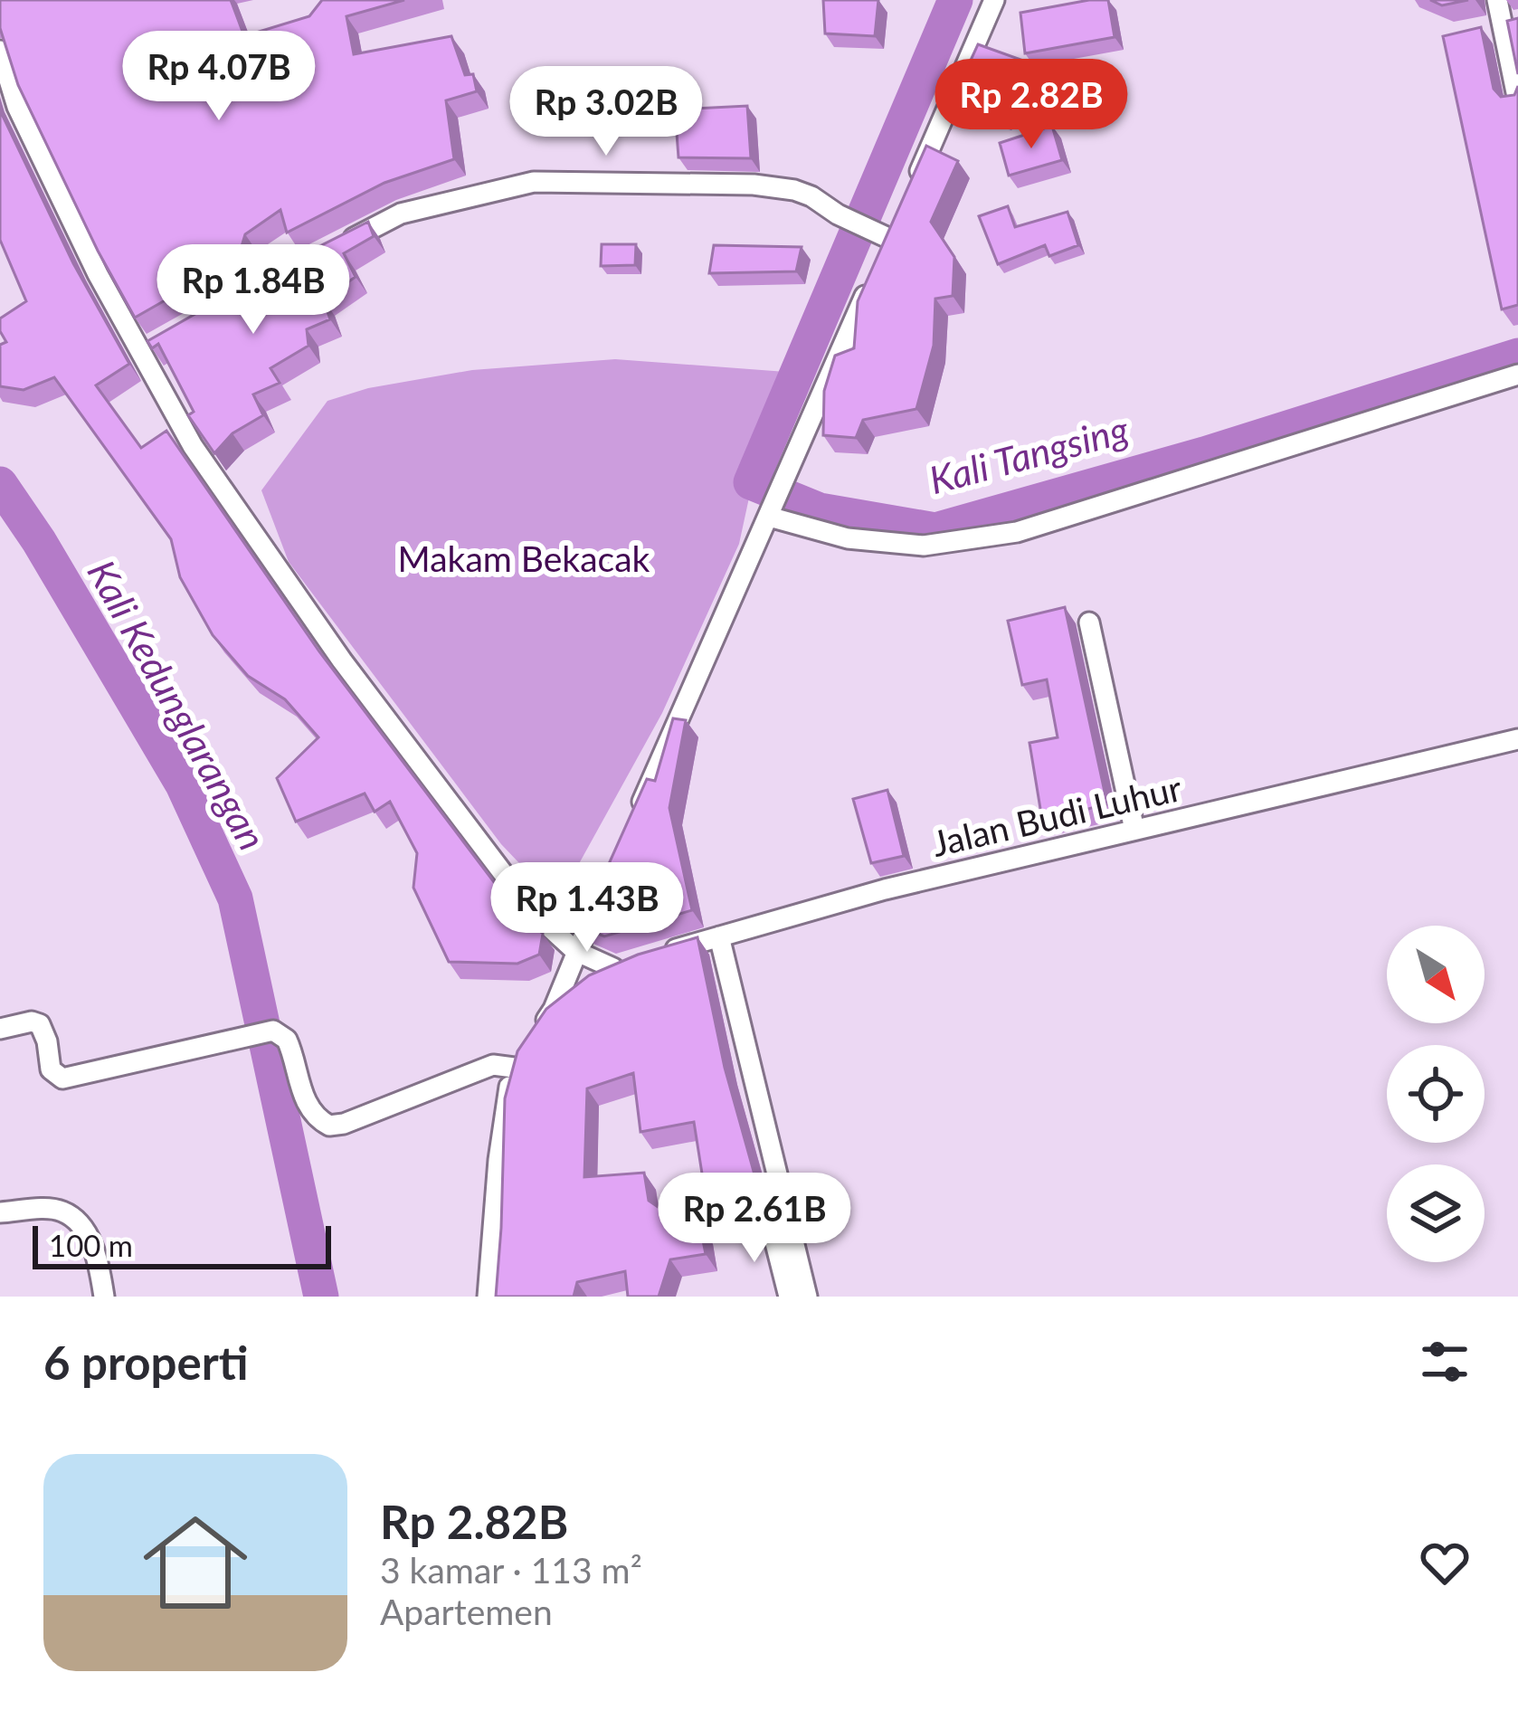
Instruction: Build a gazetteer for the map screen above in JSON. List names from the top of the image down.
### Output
{
  "streets": {
    "street": ["Jalan Budi Luhur"]
  },
  "water": ["Kali Tangsing", "Kali Kedunglarangan"],
  "parks": ["Makam Bekacak"],
  "scale_bar": "100 m",
  "north": "bottom right",
  "page": {
    "price": [
      "Rp 4.07B",
      "Rp 2.82B",
      "Rp 3.02B",
      "Rp 1.84B",
      "Rp 1.43B",
      "Rp 2.61B"
    ],
    "scale": "100 m",
    "heading": "6 properti",
    "list": [
      {
        "name": "Rp 2.82B",
        "note": "3 kamar · 113 m² · Apartemen"
      }
    ]
  }
}
